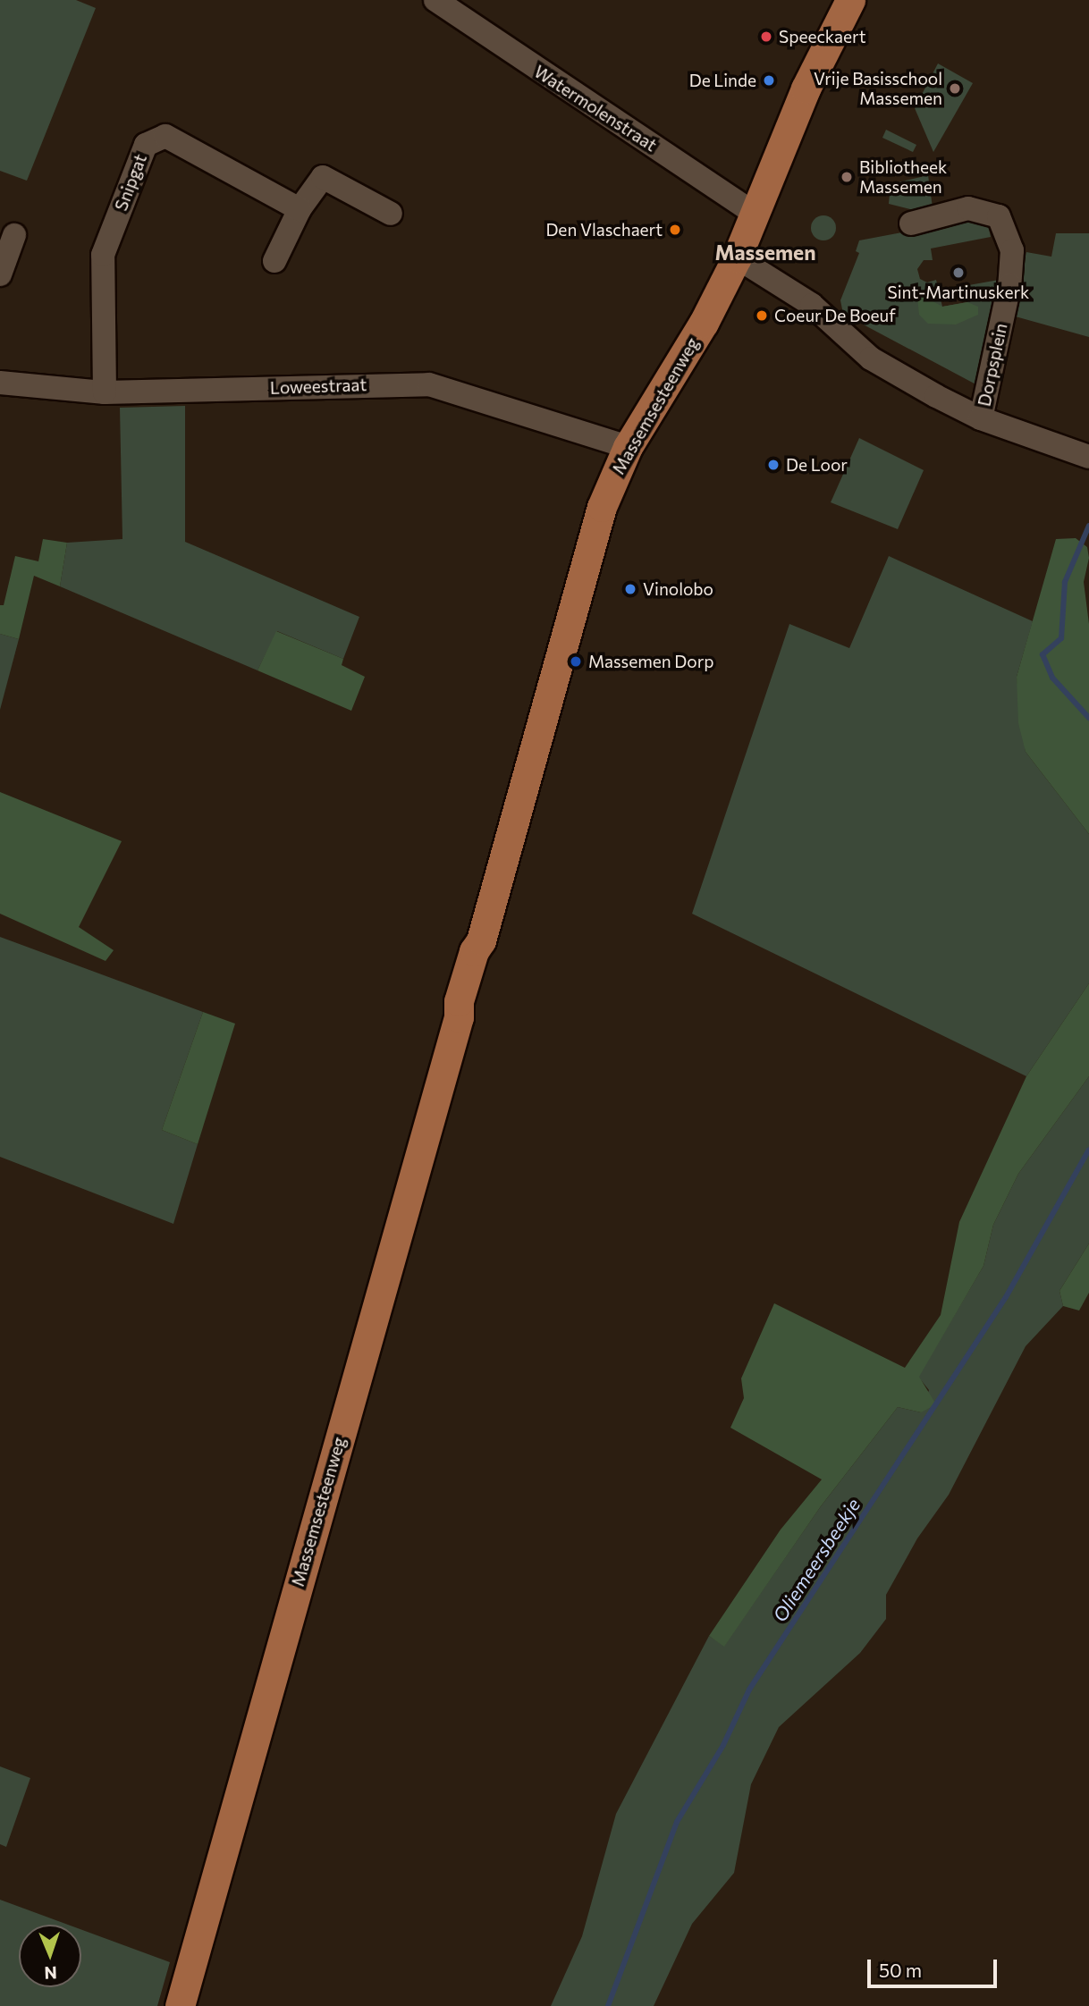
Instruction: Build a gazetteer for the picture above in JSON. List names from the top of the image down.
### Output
{
  "streets": {
    "main road": ["Massemsesteenweg"],
    "street": [
      "Watermolenstraat",
      "Snipgat",
      "Dorpsplein",
      "Loweestraat"
    ]
  },
  "crossings": [
    ["Watermolenstraat", "Massemsesteenweg"],
    ["Snipgat", "Loweestraat"],
    ["Dorpsplein", "Massemsesteenweg"],
    ["Loweestraat", "Massemsesteenweg"]
  ],
  "districts": ["Massemen"],
  "water": ["Oliemeersbeekje"],
  "places": [
    "Speeckaert",
    "De Linde",
    "Vrije Basisschool Massemen",
    "Bibliotheek Massemen",
    "Den Vlaschaert",
    "Sint-Martinuskerk",
    "Coeur De Boeuf",
    "De Loor",
    "Vinolobo",
    "Massemen Dorp"
  ],
  "scale_bar": "50 m",
  "north": "bottom"
}
